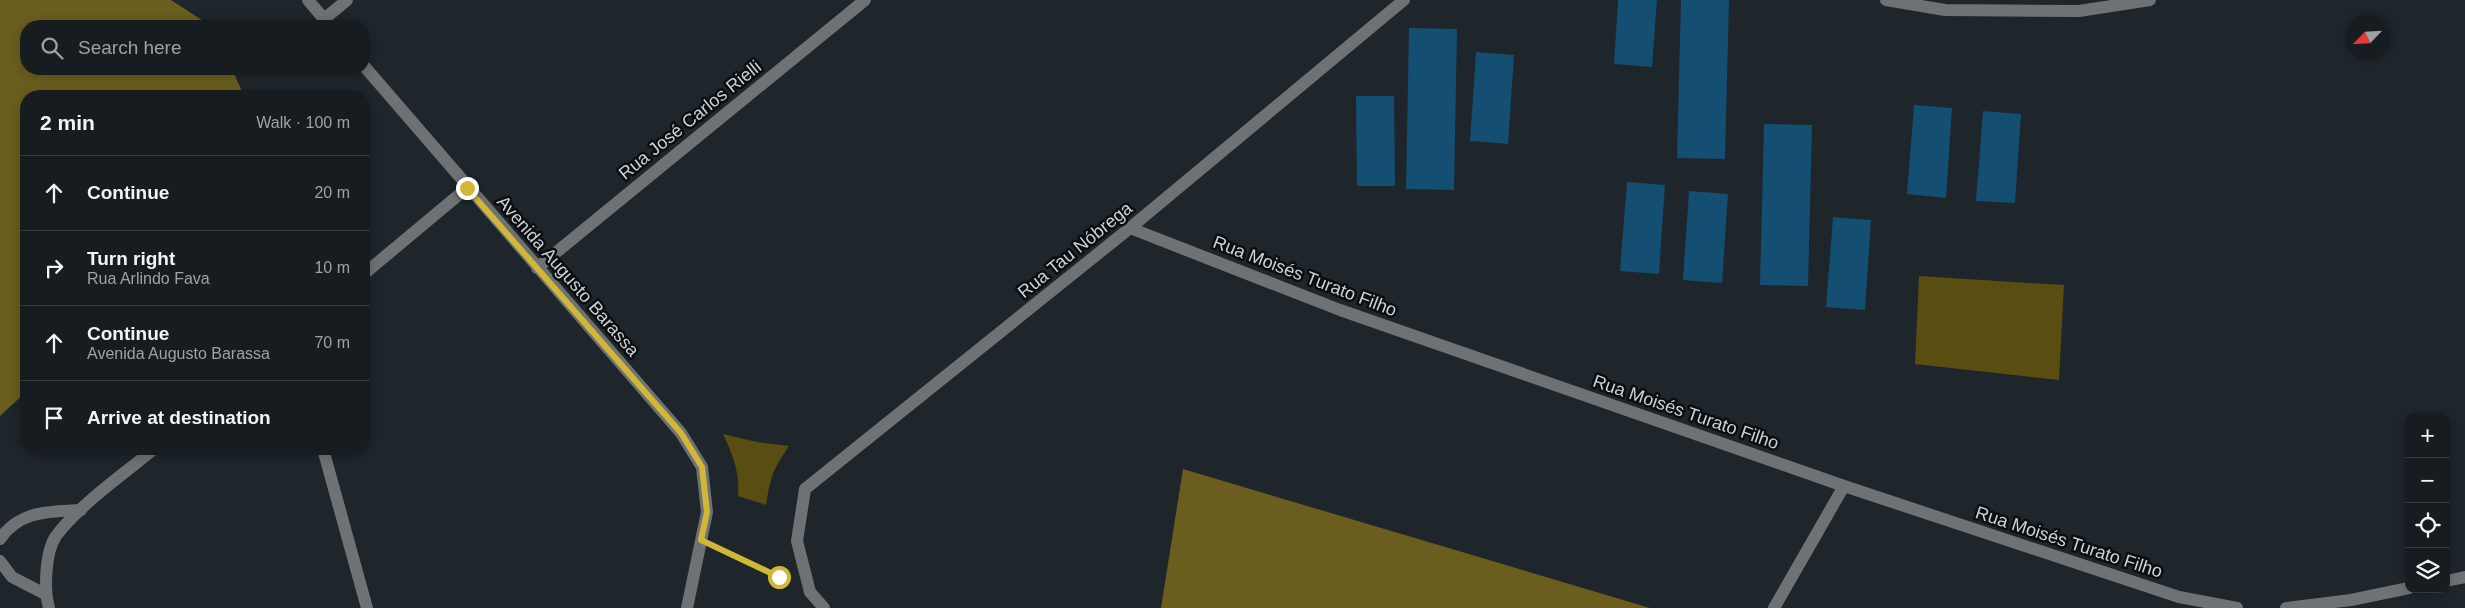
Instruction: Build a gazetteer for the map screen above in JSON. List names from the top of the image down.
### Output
{
  "streets": {
    "street": [
      "Rua José Carlos Rielli",
      "Rua Tau Nóbrega",
      "Avenida Augusto Barassa",
      "Rua Moisés Turato Filho"
    ]
  },
  "crossings": [
    ["Rua José Carlos Rielli", "Avenida Augusto Barassa"],
    ["Rua Tau Nóbrega", "Rua Moisés Turato Filho"]
  ],
  "north": "bottom left",
  "page": {
    "search": "Search here",
    "heading": ["2 min", "Walk · 100 m"],
    "list": [
      ["Continue", "20 m"],
      ["Turn right", "Rua Arlindo Fava", "10 m"],
      ["Continue", "Avenida Augusto Barassa", "70 m"],
      "Arrive at destination"
    ],
    "map_buttons": ["+", "−"]
  }
}
